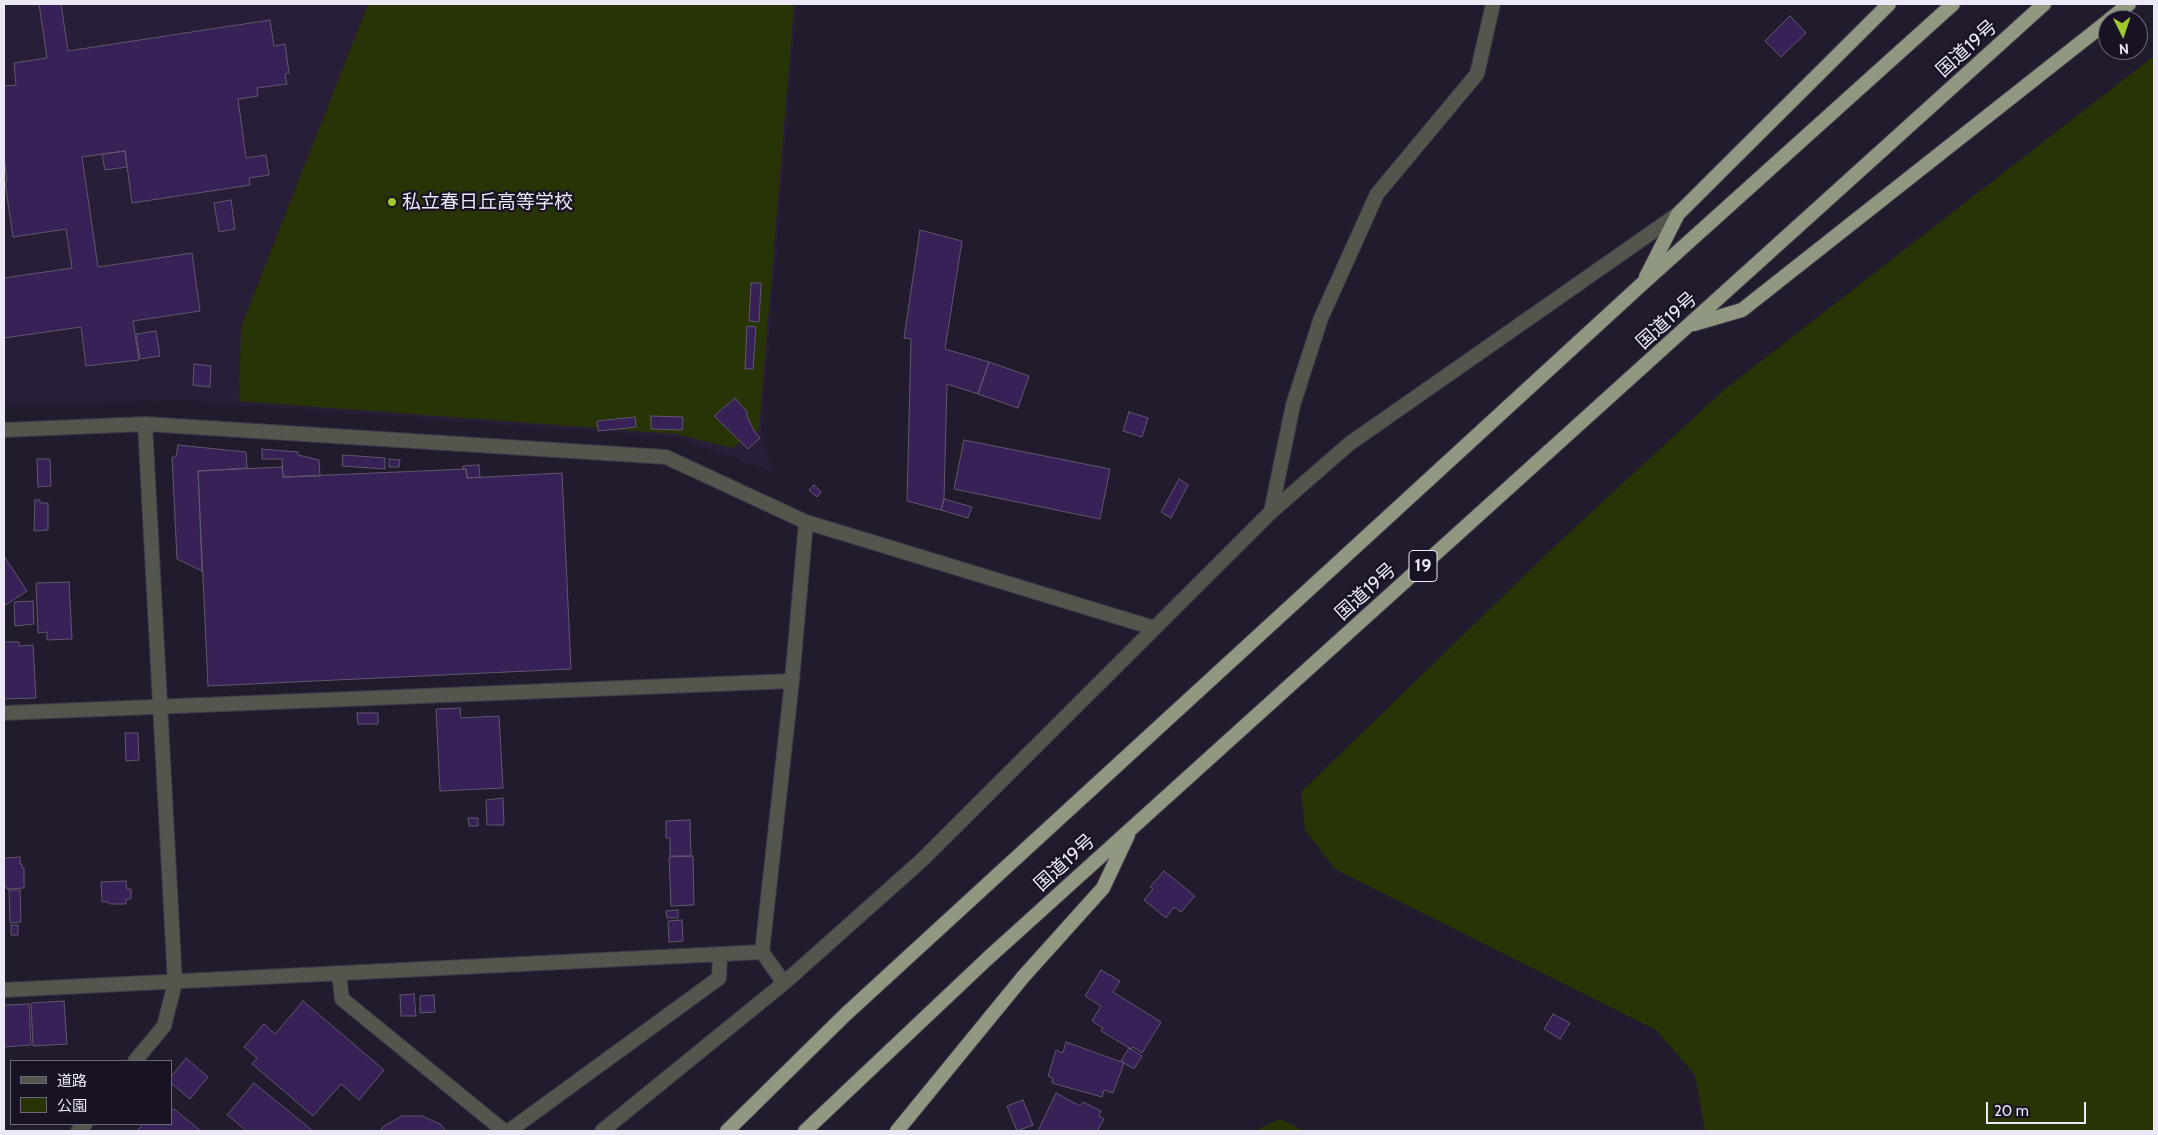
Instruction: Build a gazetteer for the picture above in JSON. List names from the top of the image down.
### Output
{
  "streets": {
    "highway": ["国道19号", "19"]
  },
  "places": ["私立春日丘高等学校"],
  "legend": ["道路", "公園"],
  "scale_bar": "20 m",
  "north": "bottom"
}
